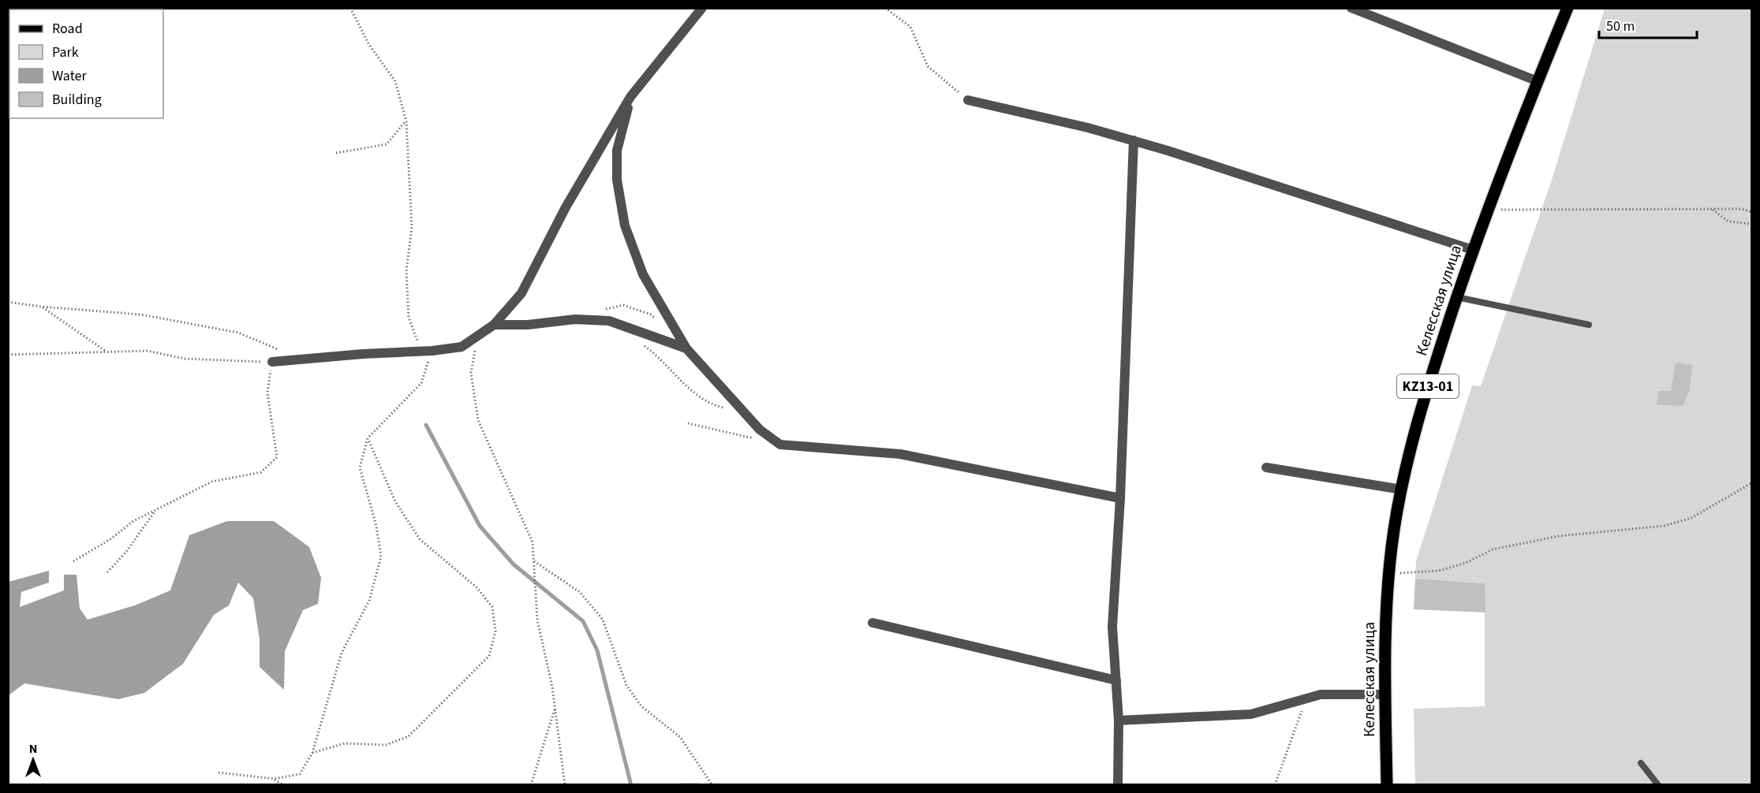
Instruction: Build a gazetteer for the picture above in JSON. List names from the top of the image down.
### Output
{
  "streets": {
    "main road": ["Келесская улица", "KZ13-01"]
  },
  "legend": [
    "Road",
    "Park",
    "Water",
    "Building"
  ],
  "scale_bar": "50 m",
  "north": "top"
}
